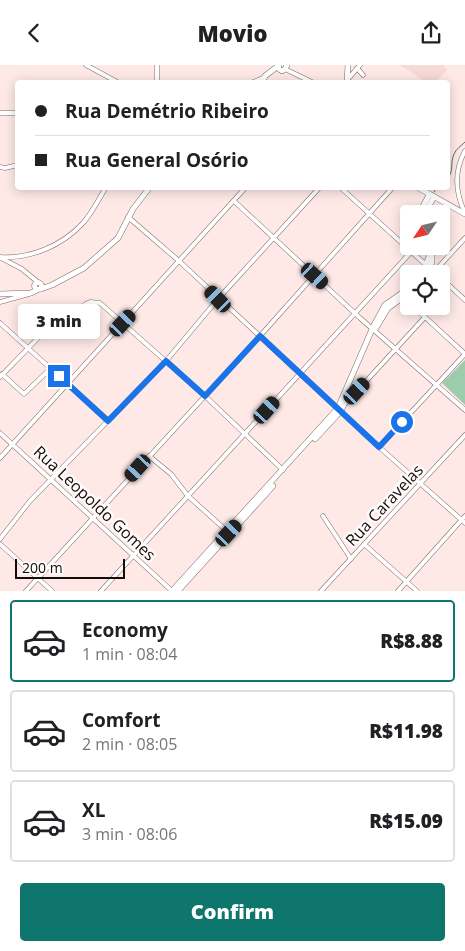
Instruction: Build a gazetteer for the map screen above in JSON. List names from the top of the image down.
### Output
{
  "streets": {
    "street": ["Rua Leopoldo Gomes", "Rua Caravelas"]
  },
  "scale_bar": "200 m",
  "north": "bottom left",
  "page": {
    "header": "Movio",
    "banner": ["Rua Demétrio Ribeiro", "Rua General Osório"],
    "bubble": "3 min",
    "scale": "200 m",
    "list": [
      {
        "name": "Economy",
        "note": "1 min · 08:04",
        "value": "R$8.88"
      },
      {
        "name": "Comfort",
        "note": "2 min · 08:05",
        "value": "R$11.98"
      },
      {
        "name": "XL",
        "note": "3 min · 08:06",
        "value": "R$15.09"
      }
    ],
    "buttons": "Confirm"
  }
}
